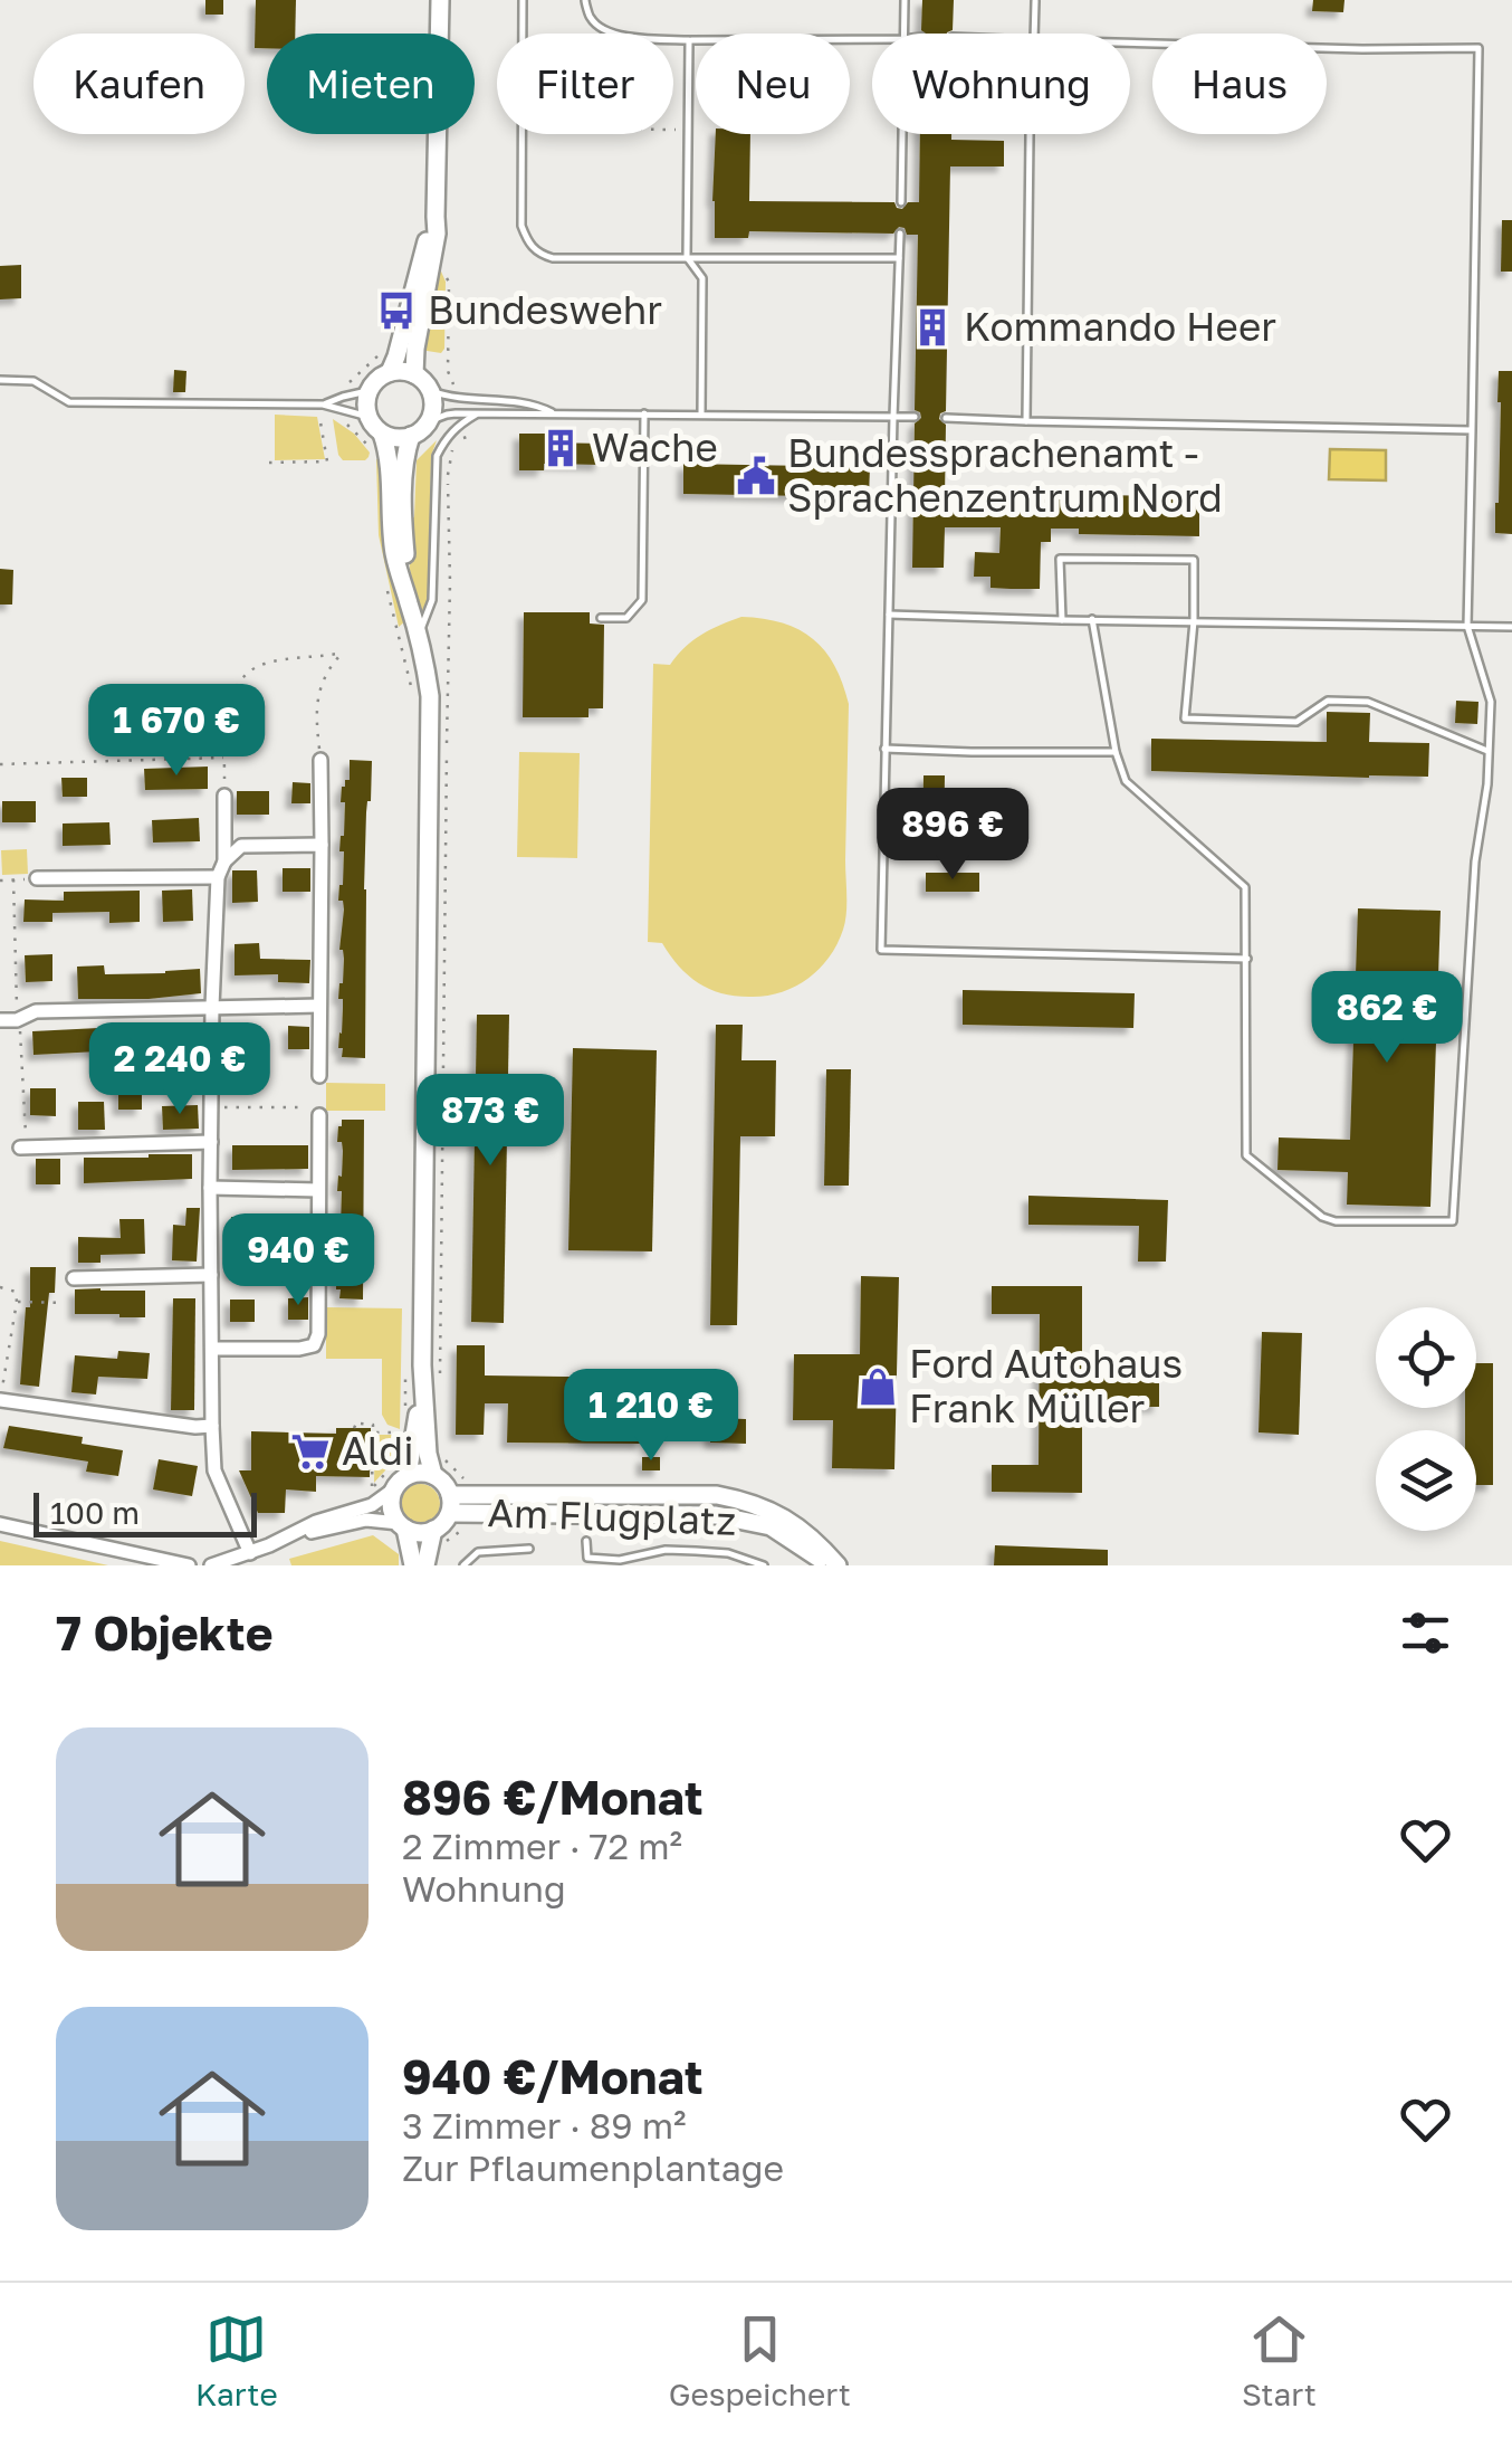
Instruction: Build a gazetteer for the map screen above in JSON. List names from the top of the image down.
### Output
{
  "streets": {
    "main road": ["Am Flugplatz"]
  },
  "places": {
    "bus stop": ["Bundeswehr"],
    "building": ["Kommando Heer", "Wache"],
    "public building": ["Bundessprachenamt - Sprachenzentrum Nord"],
    "shop": ["Ford Autohaus Frank Müller"],
    "supermarket": ["Aldi"]
  },
  "scale_bar": "100 m",
  "page": {
    "chip": [
      "Kaufen",
      "Mieten",
      "Filter",
      "Neu",
      "Wohnung",
      "Haus"
    ],
    "price": [
      "1 670 €",
      "896 €",
      "862 €",
      "2 240 €",
      "873 €",
      "940 €",
      "1 210 €"
    ],
    "scale": "100 m",
    "heading": "7 Objekte",
    "list": [
      {
        "name": "896 €/Monat",
        "note": "2 Zimmer · 72 m² · Wohnung"
      },
      {
        "name": "940 €/Monat",
        "note": "3 Zimmer · 89 m² · Zur Pflaumenplantage"
      }
    ],
    "tabs": ["Karte", "Gespeichert", "Start"]
  }
}
